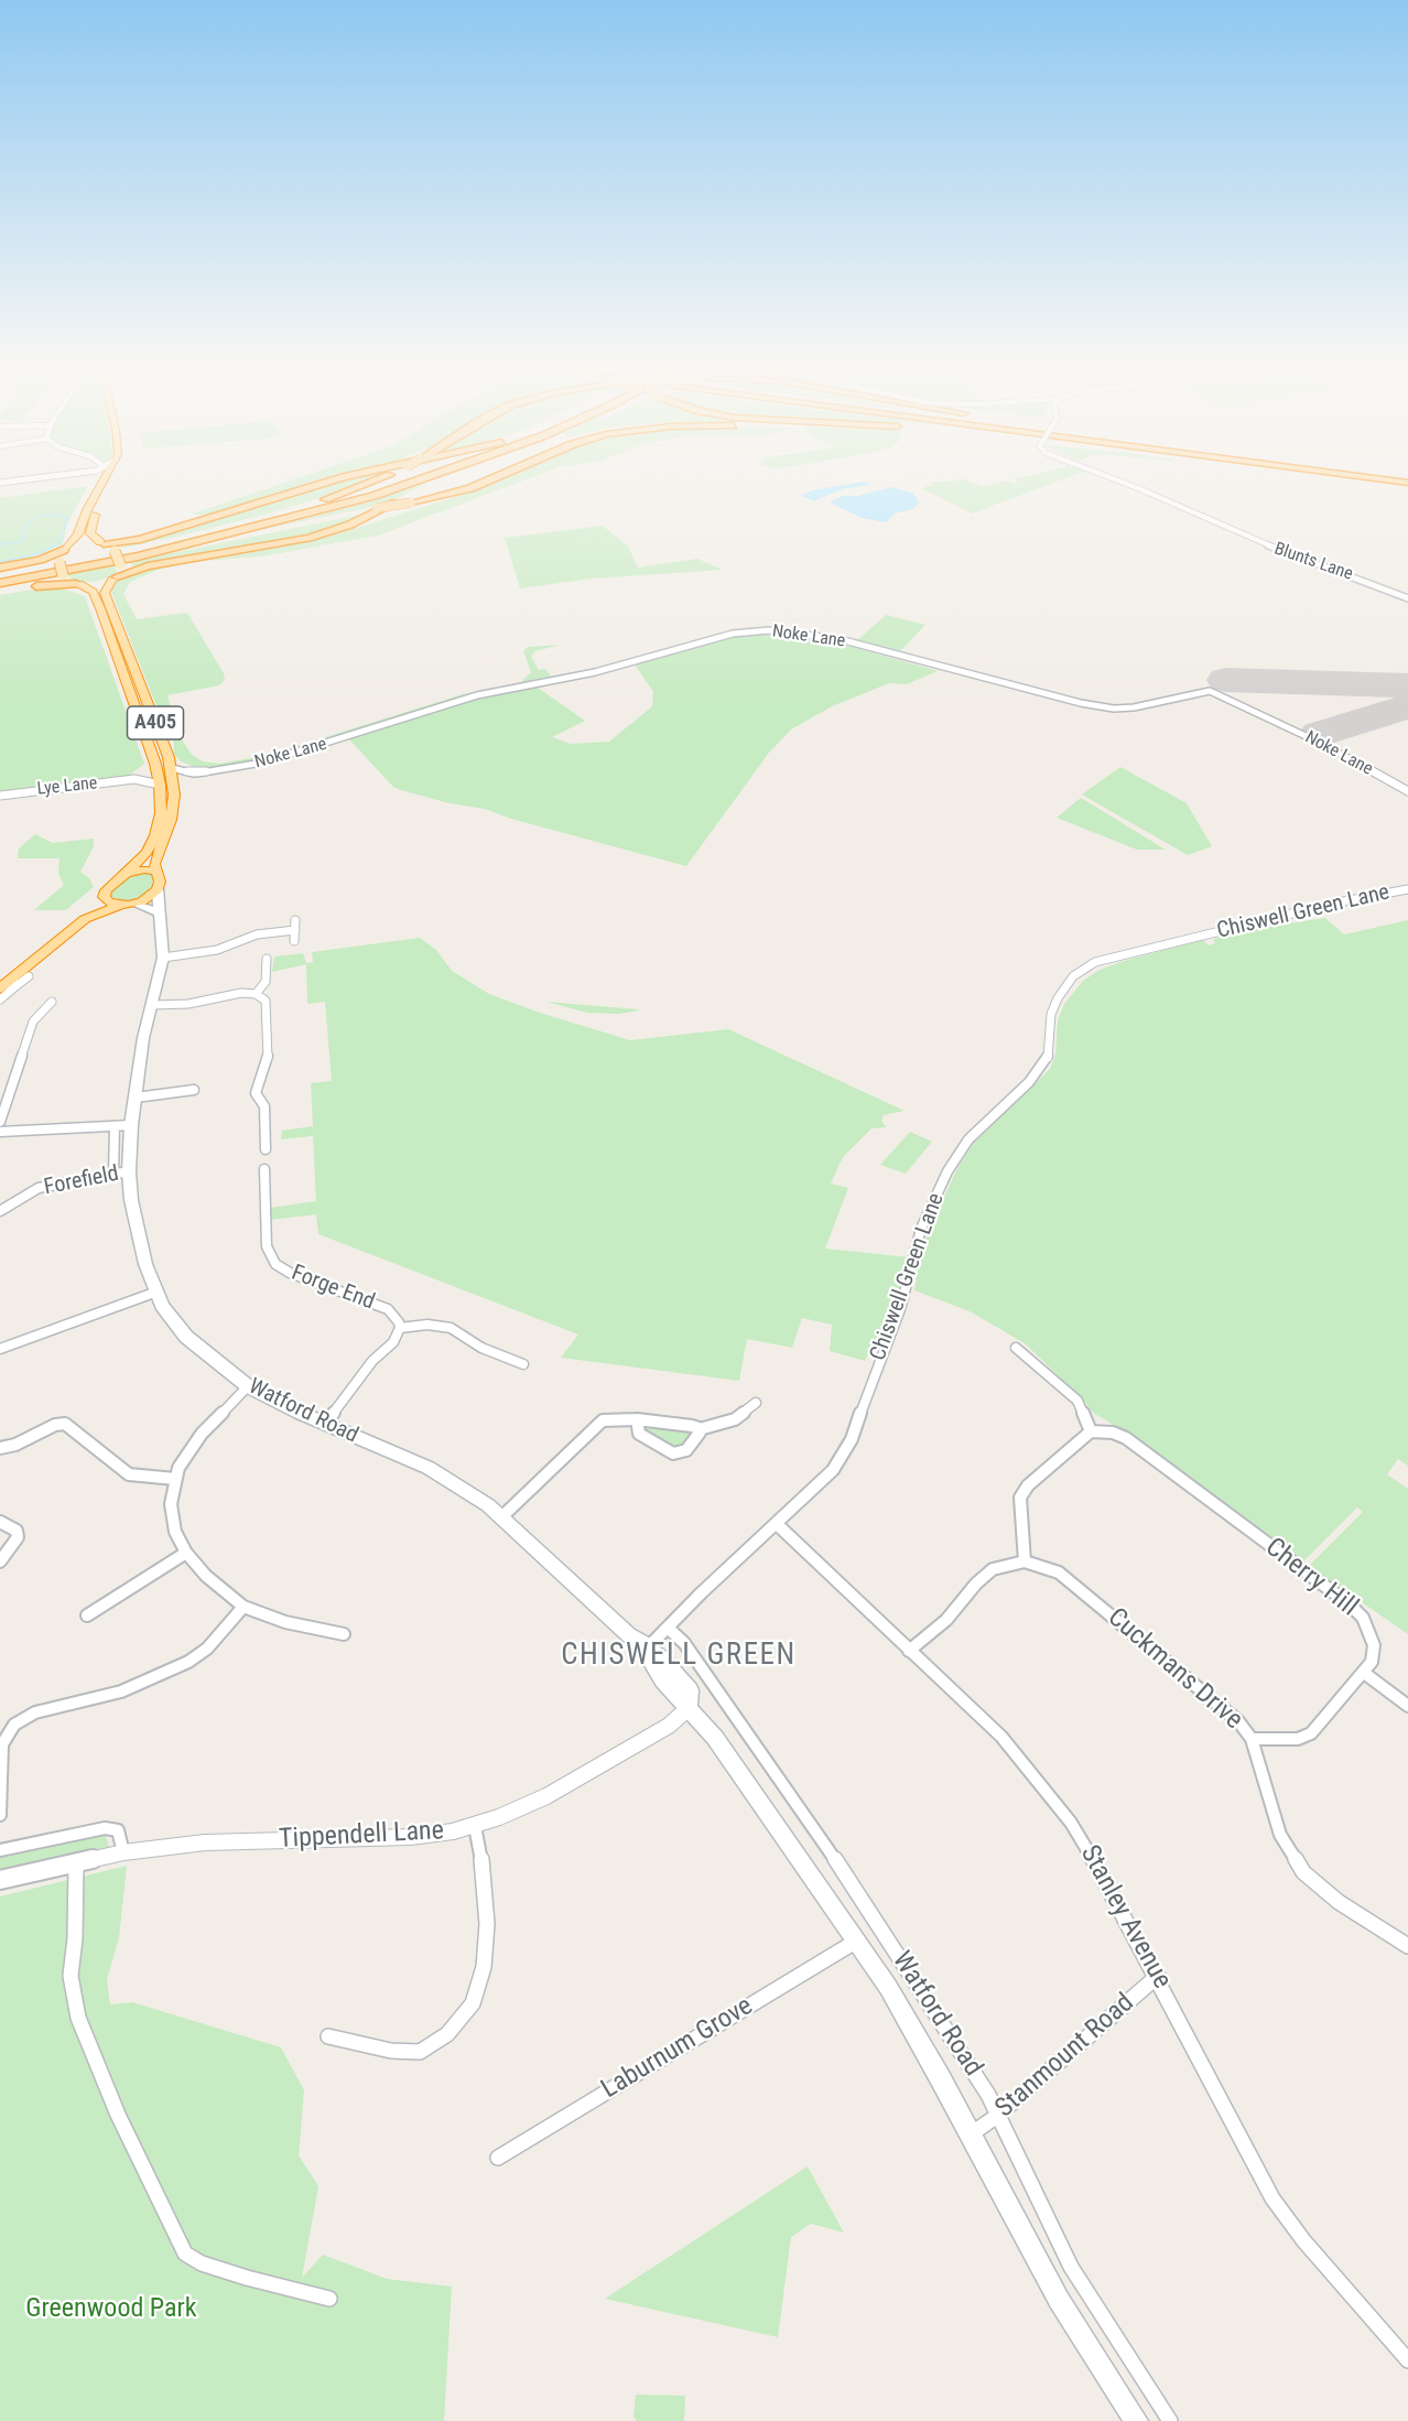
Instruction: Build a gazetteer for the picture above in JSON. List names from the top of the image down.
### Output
{
  "streets": {
    "highway": ["A405"],
    "main road": ["Watford Road"],
    "street": [
      "Blunts Lane",
      "Noke Lane",
      "Lye Lane",
      "Chiswell Green Lane",
      "Forefield",
      "Forge End",
      "Cherry Hill",
      "Cuckmans Drive",
      "Tippendell Lane",
      "Stanley Avenue",
      "Laburnum Grove",
      "Stanmount Road"
    ]
  },
  "crossings": [
    ["Noke Lane", "A405"],
    ["A405", "Lye Lane"],
    ["Chiswell Green Lane", "Watford Road"],
    ["Chiswell Green Lane", "Stanley Avenue"],
    ["Forefield", "Watford Road"],
    ["Watford Road", "Tippendell Lane"],
    ["Watford Road", "Laburnum Grove"],
    ["Watford Road", "Stanmount Road"],
    ["Cherry Hill", "Cuckmans Drive"],
    ["Cuckmans Drive", "Stanley Avenue"],
    ["Stanley Avenue", "Stanmount Road"]
  ],
  "districts": ["CHISWELL GREEN"],
  "parks": ["Greenwood Park"]
}
